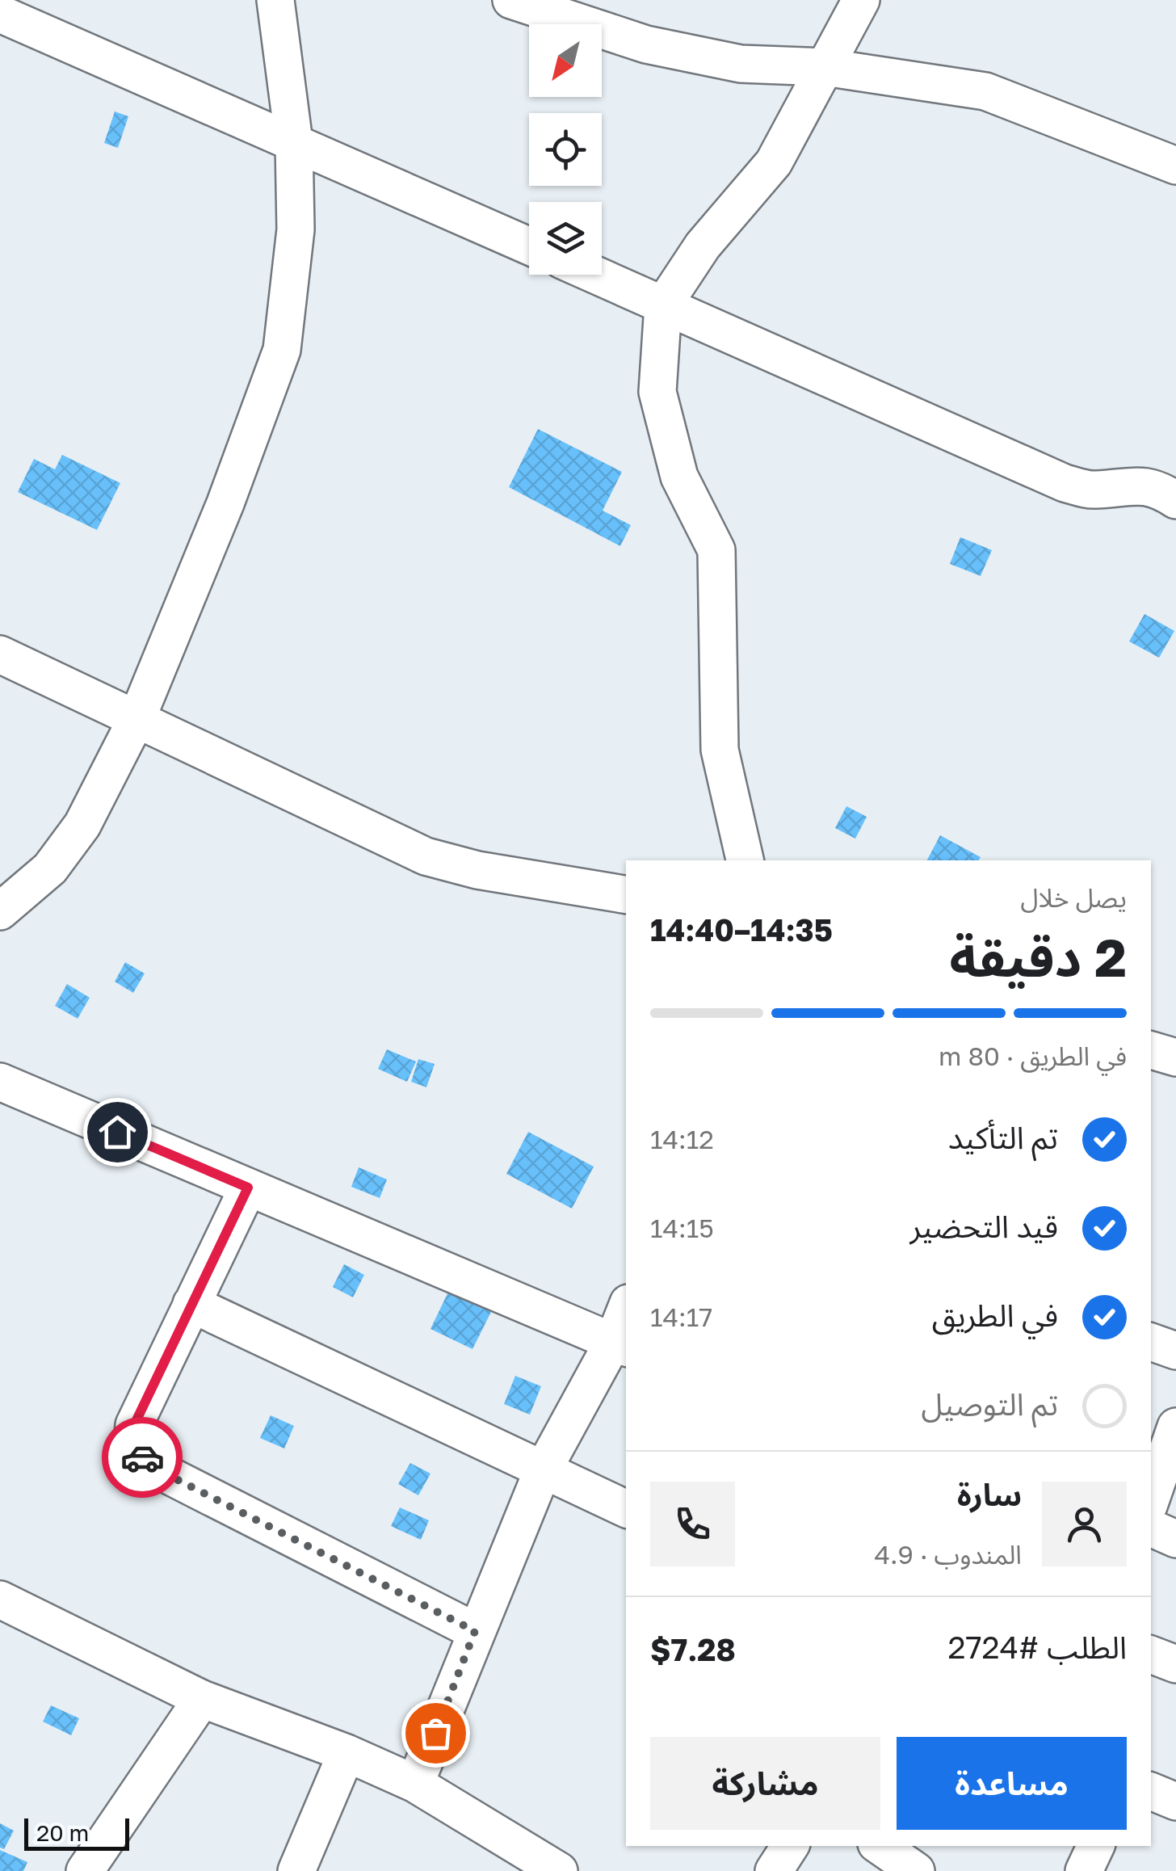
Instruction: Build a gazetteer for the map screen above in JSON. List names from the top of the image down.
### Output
{
  "scale_bar": "20 m",
  "north": "bottom left",
  "page": {
    "heading": ["2 دقيقة", "يصل خلال", "14:35–14:40"],
    "panel": [
      "سارة",
      "المندوب · 4.9",
      "الطلب #2724",
      "$7.28"
    ],
    "bar": "في الطريق · 80 m",
    "list": [
      ["تم التأكيد", "14:12"],
      ["قيد التحضير", "14:15"],
      ["في الطريق", "14:17"],
      "تم التوصيل"
    ],
    "buttons": ["مساعدة", "مشاركة"],
    "scale": "20 m"
  }
}
